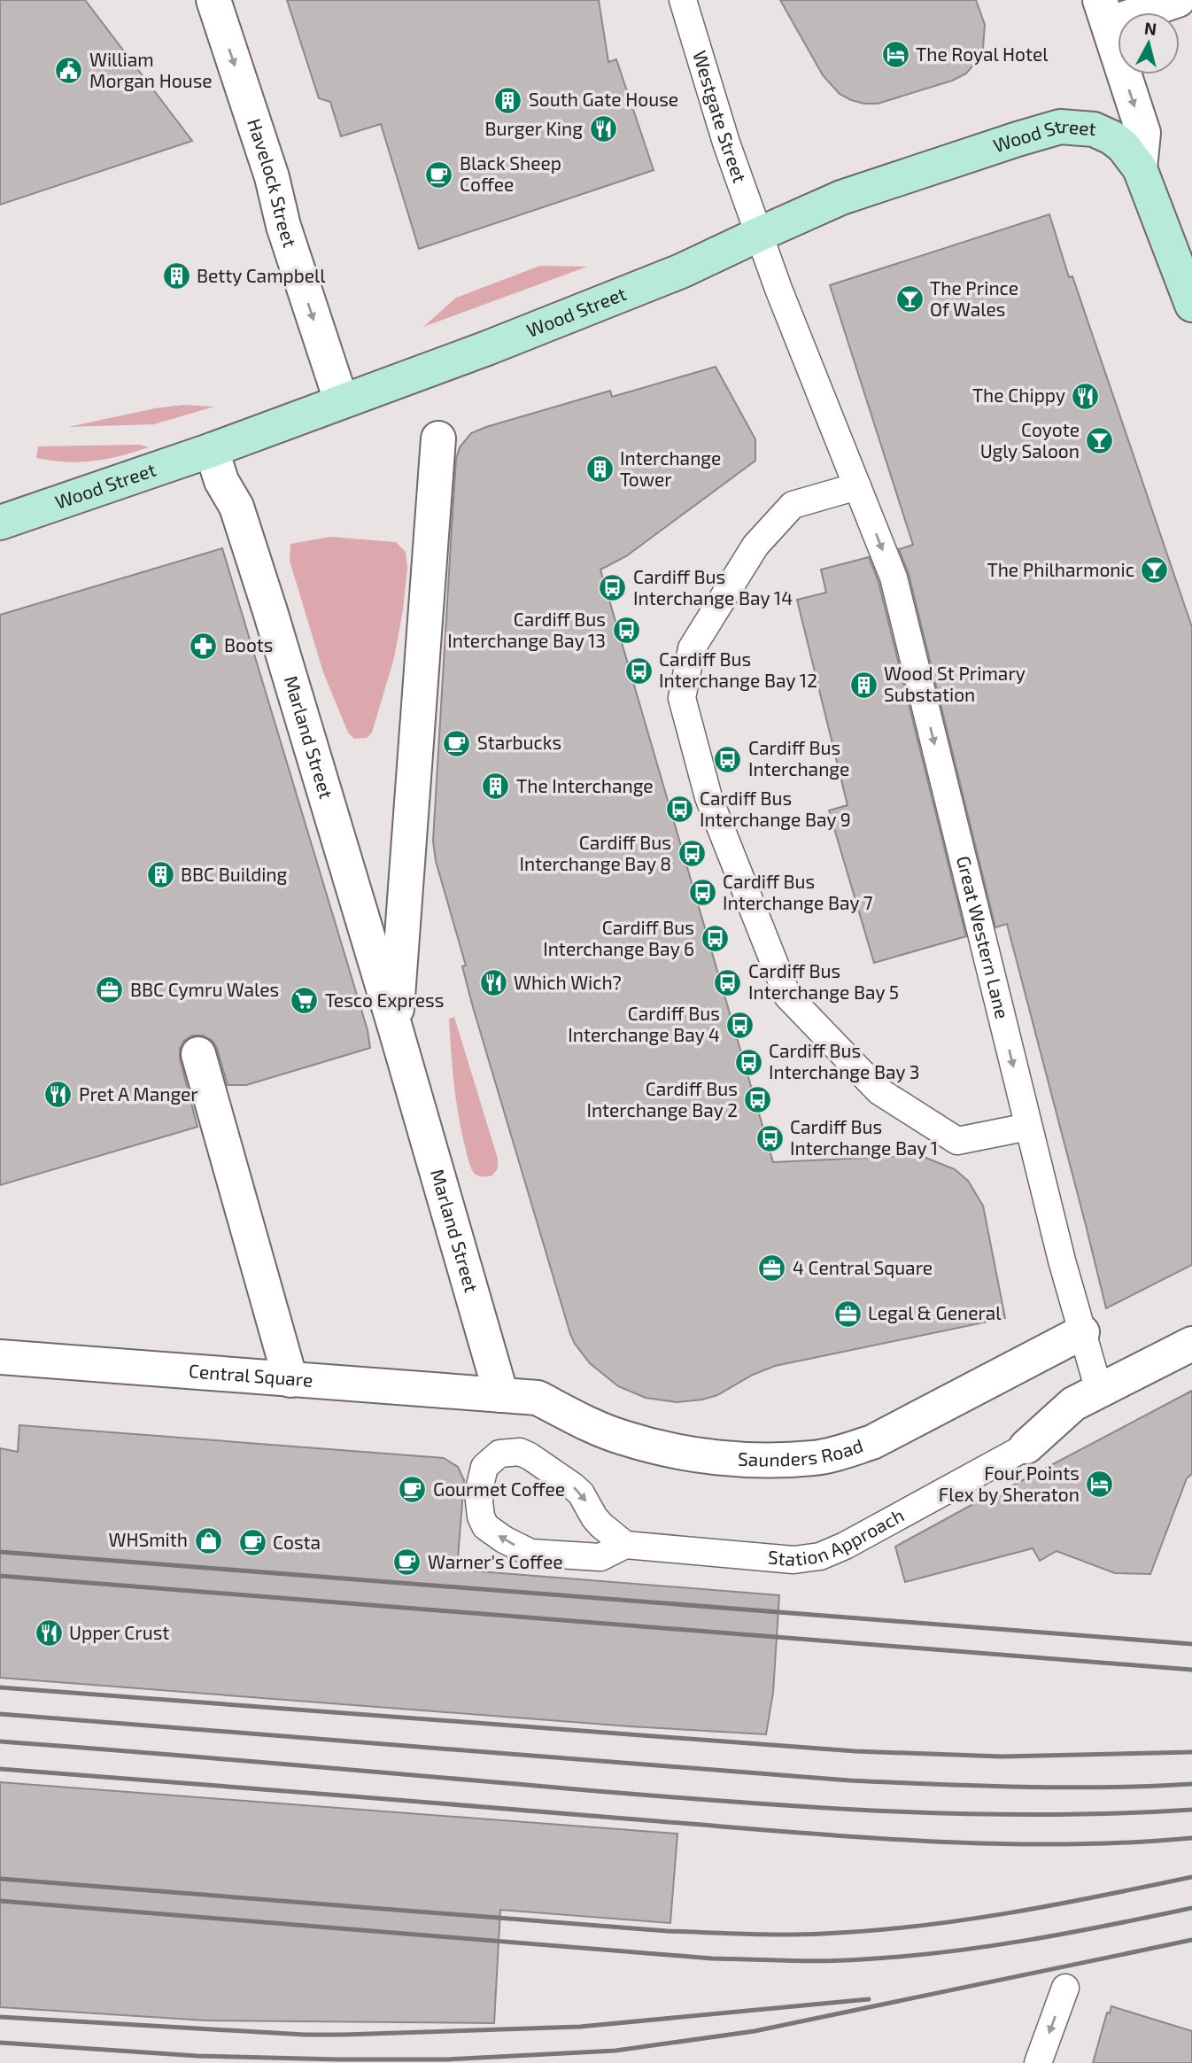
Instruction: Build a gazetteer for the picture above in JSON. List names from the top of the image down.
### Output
{
  "streets": {
    "street": [
      "Wood Street",
      "Havelock Street",
      "Marland Street",
      "Central Square",
      "Saunders Road"
    ],
    "lane": ["Westgate Street", "Great Western Lane", "Station Approach"]
  },
  "crossings": [
    ["Westgate Street", "Wood Street"],
    ["Westgate Street", "Great Western Lane"],
    ["Wood Street", "Havelock Street"],
    ["Wood Street", "Marland Street"],
    ["Marland Street", "Central Square"],
    ["Marland Street", "Saunders Road"],
    ["Great Western Lane", "Saunders Road"],
    ["Central Square", "Saunders Road"]
  ],
  "one_way": ["Havelock Street", "Great Western Lane"],
  "places": {
    "hotel": ["The Royal Hotel", "Four Points Flex by Sheraton"],
    "public building": ["William Morgan House"],
    "building": [
      "South Gate House",
      "Betty Campbell",
      "Interchange Tower",
      "Wood St Primary Substation",
      "The Interchange",
      "BBC Building"
    ],
    "restaurant": [
      "Burger King",
      "The Chippy",
      "Which Wich?",
      "Pret A Manger",
      "Upper Crust"
    ],
    "cafe": [
      "Black Sheep Coffee",
      "Starbucks",
      "Gourmet Coffee",
      "Costa",
      "Warner's Coffee"
    ],
    "bar": ["The Prince Of Wales", "Coyote Ugly Saloon", "The Philharmonic"],
    "bus stop": [
      "Cardiff Bus Interchange Bay 14",
      "Cardiff Bus Interchange Bay 13",
      "Cardiff Bus Interchange Bay 12",
      "Cardiff Bus Interchange",
      "Cardiff Bus Interchange Bay 9",
      "Cardiff Bus Interchange Bay 8",
      "Cardiff Bus Interchange Bay 7",
      "Cardiff Bus Interchange Bay 6",
      "Cardiff Bus Interchange Bay 5",
      "Cardiff Bus Interchange Bay 4",
      "Cardiff Bus Interchange Bay 3",
      "Cardiff Bus Interchange Bay 2",
      "Cardiff Bus Interchange Bay 1"
    ],
    "pharmacy": ["Boots"],
    "office": ["BBC Cymru Wales", "4 Central Square", "Legal & General"],
    "supermarket": ["Tesco Express"],
    "shop": ["WHSmith"]
  },
  "north": "top"
}
